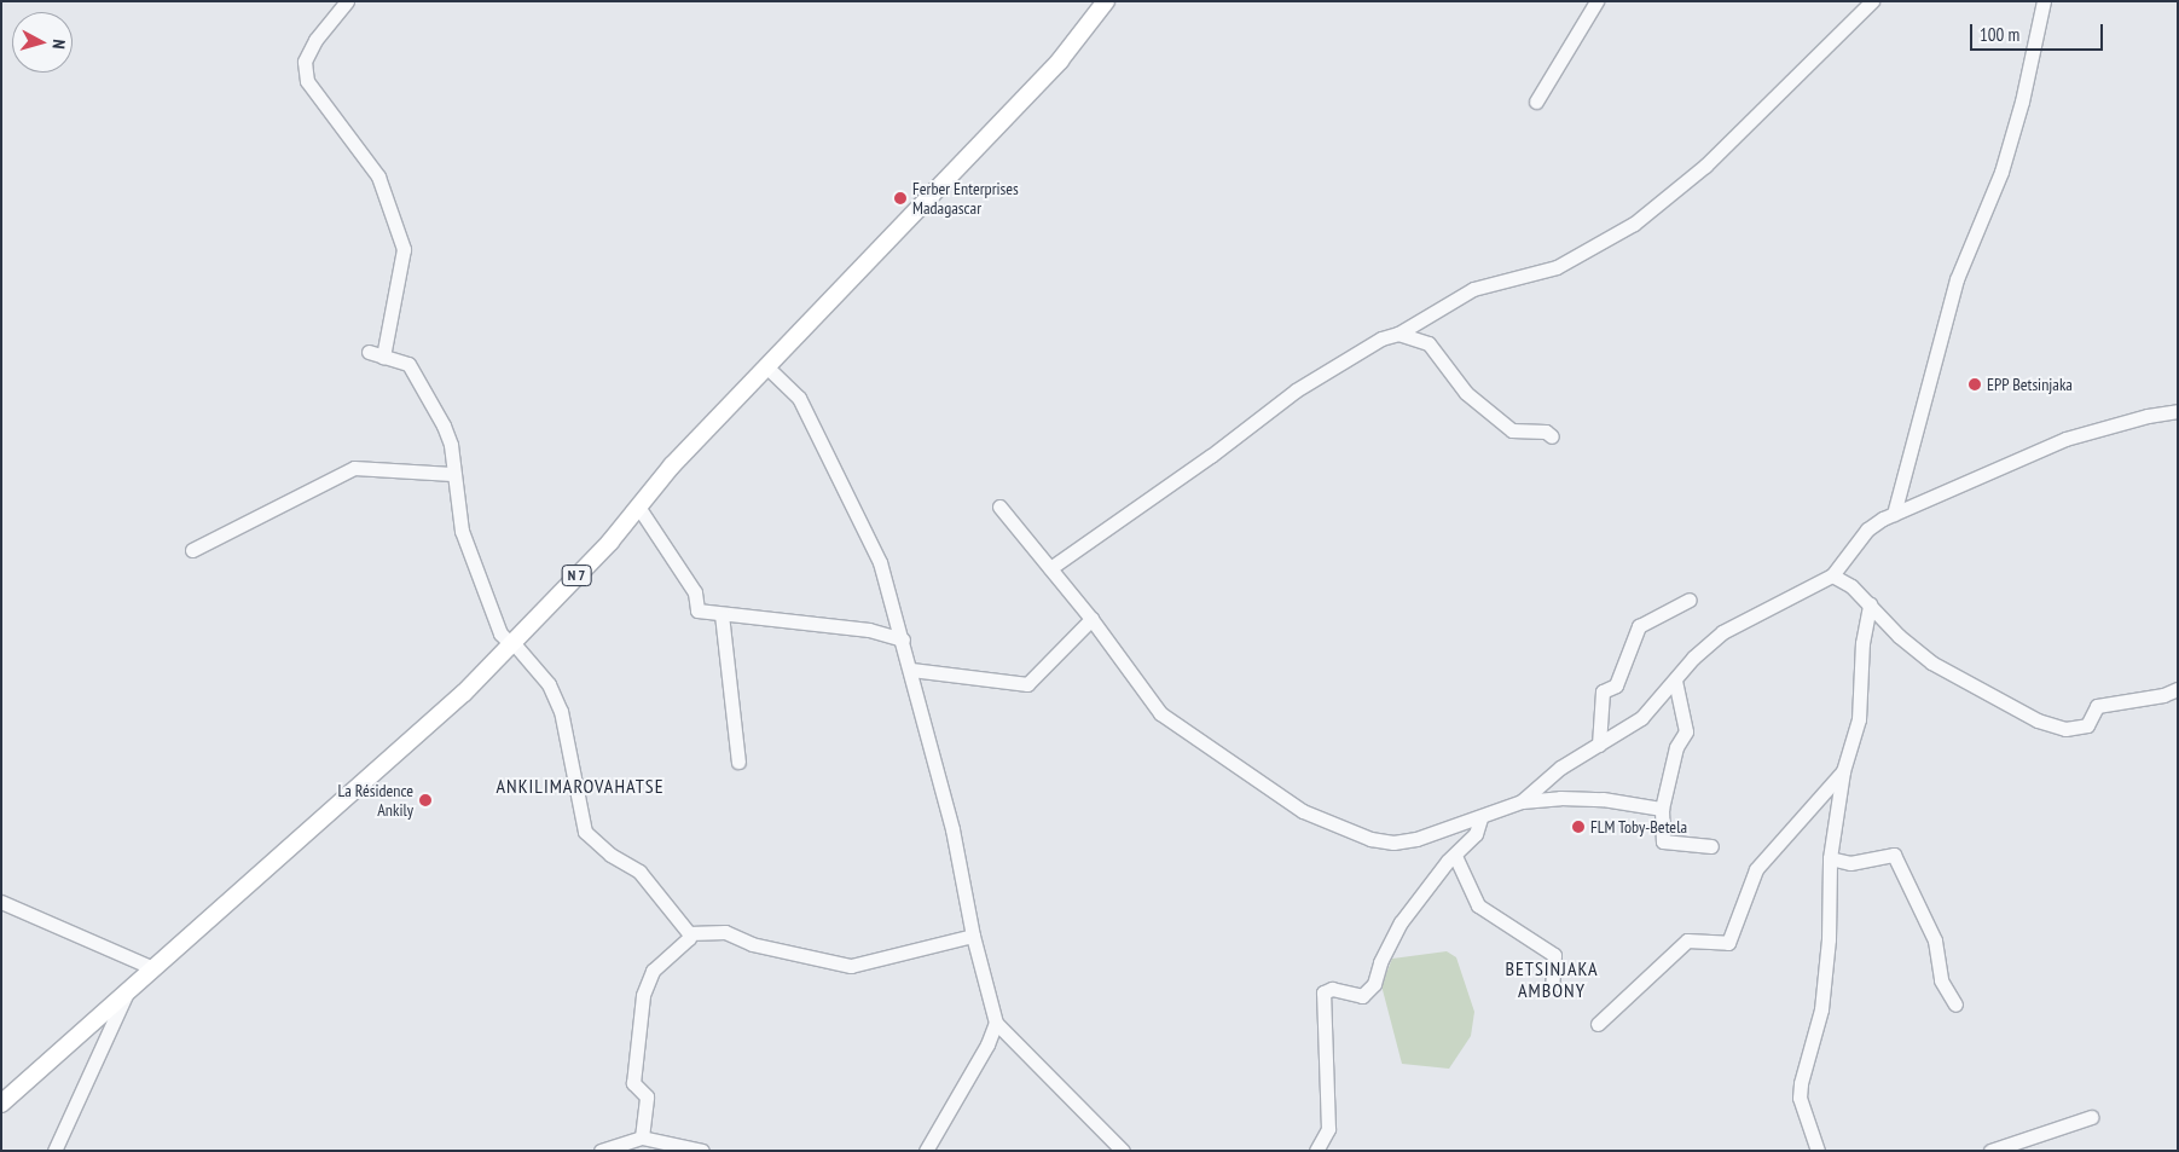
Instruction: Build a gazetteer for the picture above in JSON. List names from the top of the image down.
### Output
{
  "streets": {
    "main road": ["N 7"]
  },
  "districts": ["ANKILIMAROVAHATSE", "BETSINJAKA AMBONY"],
  "places": [
    "Ferber Enterprises Madagascar",
    "EPP Betsinjaka",
    "La Résidence Ankily",
    "FLM Toby-Betela"
  ],
  "scale_bar": "100 m",
  "north": "right"
}
